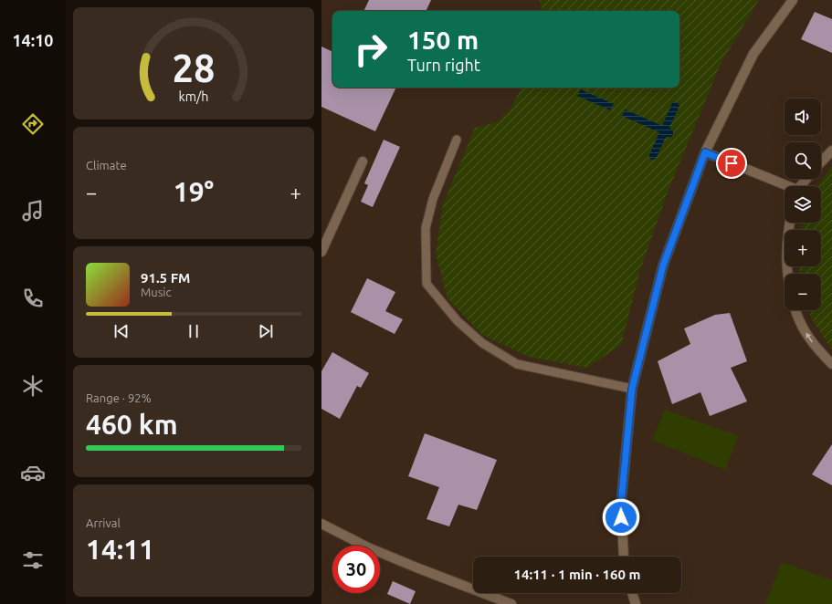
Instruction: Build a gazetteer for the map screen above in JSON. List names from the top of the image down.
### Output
{
  "page": {
    "tabs": "14:10",
    "turn": ["150 m", "Turn right"],
    "map_buttons": ["+", "−"],
    "tile": [
      "Climate",
      ["Range · 92%", "460 km"],
      ["Arrival", "14:11"]
    ],
    "heat": ["−", "19°", "+"],
    "song": ["91.5 FM", "Music"],
    "limit": "30",
    "trip": "14:11 · 1 min · 160 m",
    "gauge": ["28", "km/h"]
  }
}
